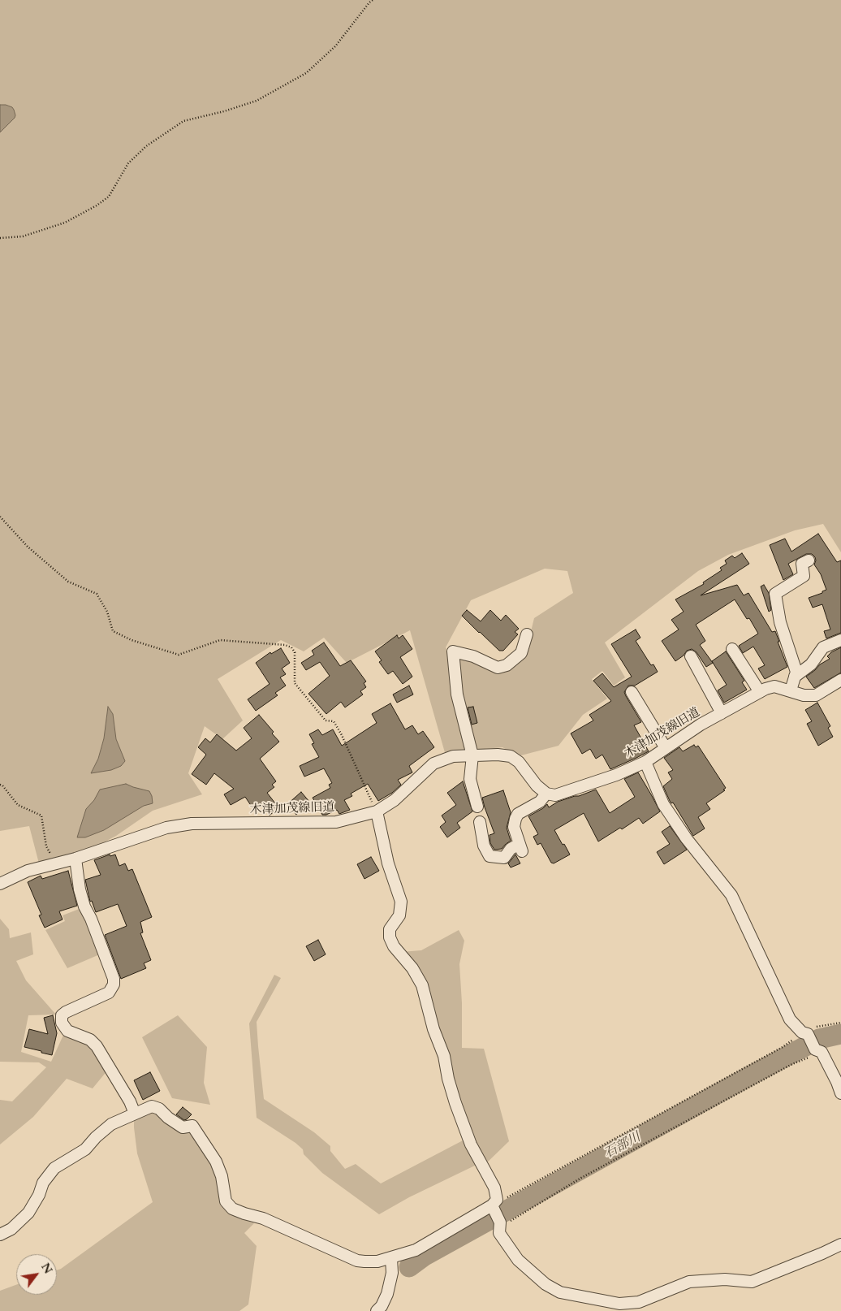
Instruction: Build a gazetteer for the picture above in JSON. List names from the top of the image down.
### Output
{
  "streets": {
    "street": ["木津加茂線旧道"]
  },
  "water": ["石部川"],
  "north": "top right"
}
